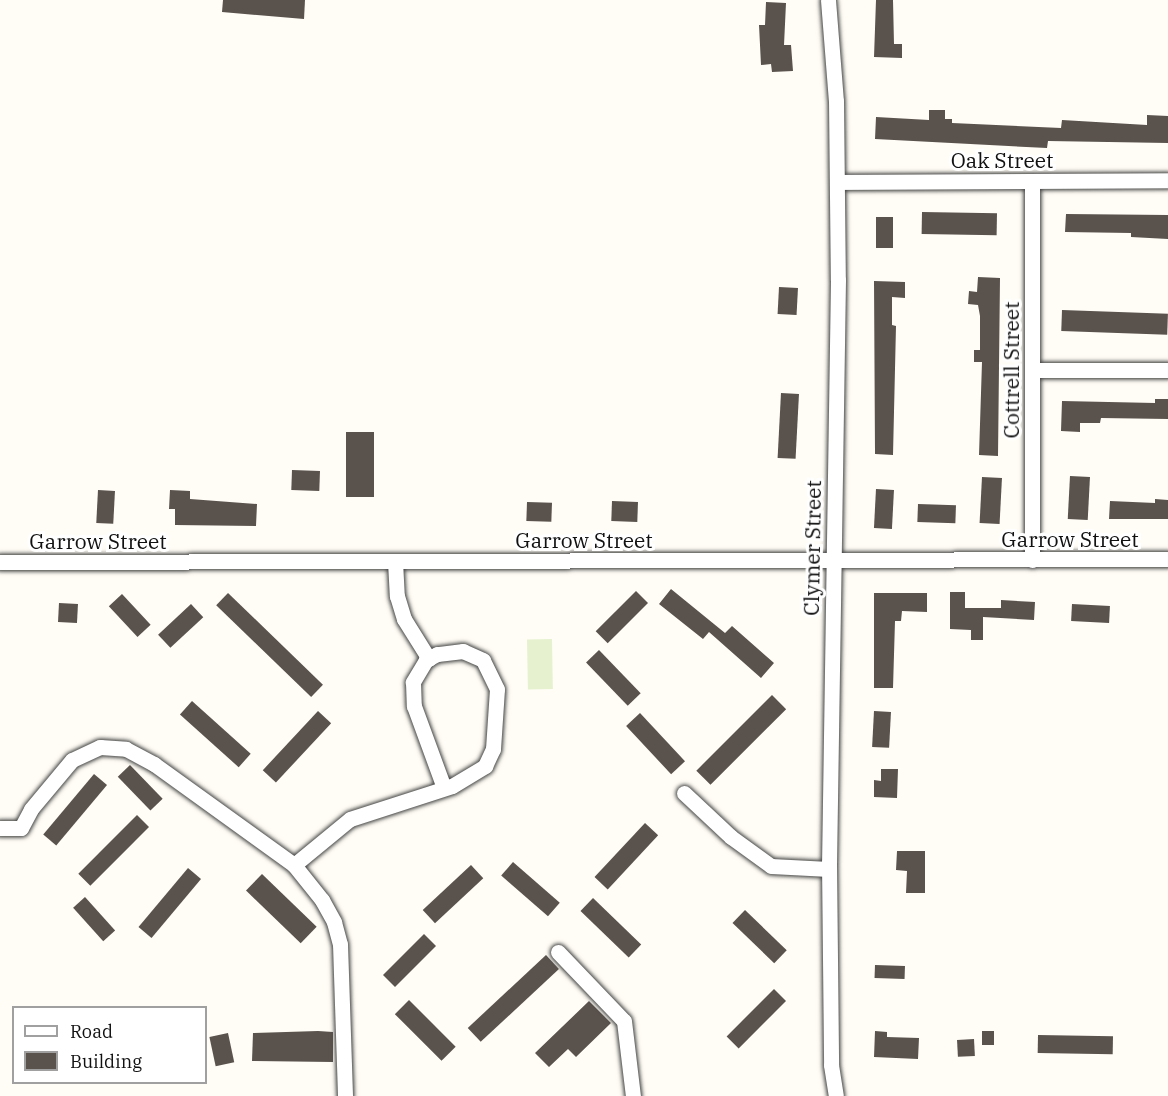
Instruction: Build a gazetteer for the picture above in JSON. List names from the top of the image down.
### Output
{
  "streets": {
    "street": [
      "Oak Street",
      "Cottrell Street",
      "Garrow Street",
      "Clymer Street"
    ]
  },
  "crossings": [
    ["Oak Street", "Cottrell Street"],
    ["Oak Street", "Clymer Street"],
    ["Cottrell Street", "Garrow Street"],
    ["Garrow Street", "Clymer Street"]
  ],
  "legend": ["Road", "Building"]
}
